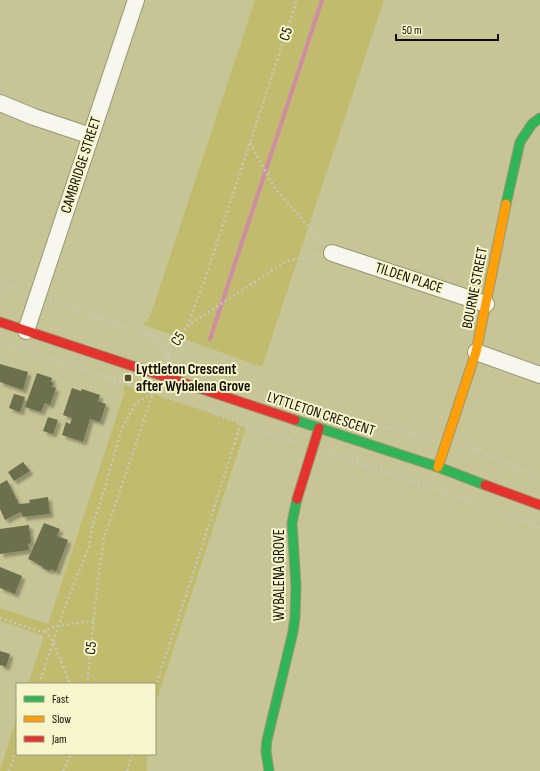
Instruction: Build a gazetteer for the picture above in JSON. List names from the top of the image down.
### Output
{
  "streets": {
    "street": [
      "CAMBRIDGE STREET",
      "TILDEN PLACE",
      "BOURNE STREET",
      "LYTTLETON CRESCENT",
      "WYBALENA GROVE"
    ],
    "path": ["C5"]
  },
  "crossings": [
    ["C5", "LYTTLETON CRESCENT"],
    ["CAMBRIDGE STREET", "LYTTLETON CRESCENT"],
    ["TILDEN PLACE", "BOURNE STREET"],
    ["BOURNE STREET", "LYTTLETON CRESCENT"],
    ["LYTTLETON CRESCENT", "WYBALENA GROVE"]
  ],
  "places": {
    "transit": ["Lyttleton Crescent after Wybalena Grove"]
  },
  "legend": ["Fast", "Slow", "Jam"],
  "scale_bar": "50 m"
}
